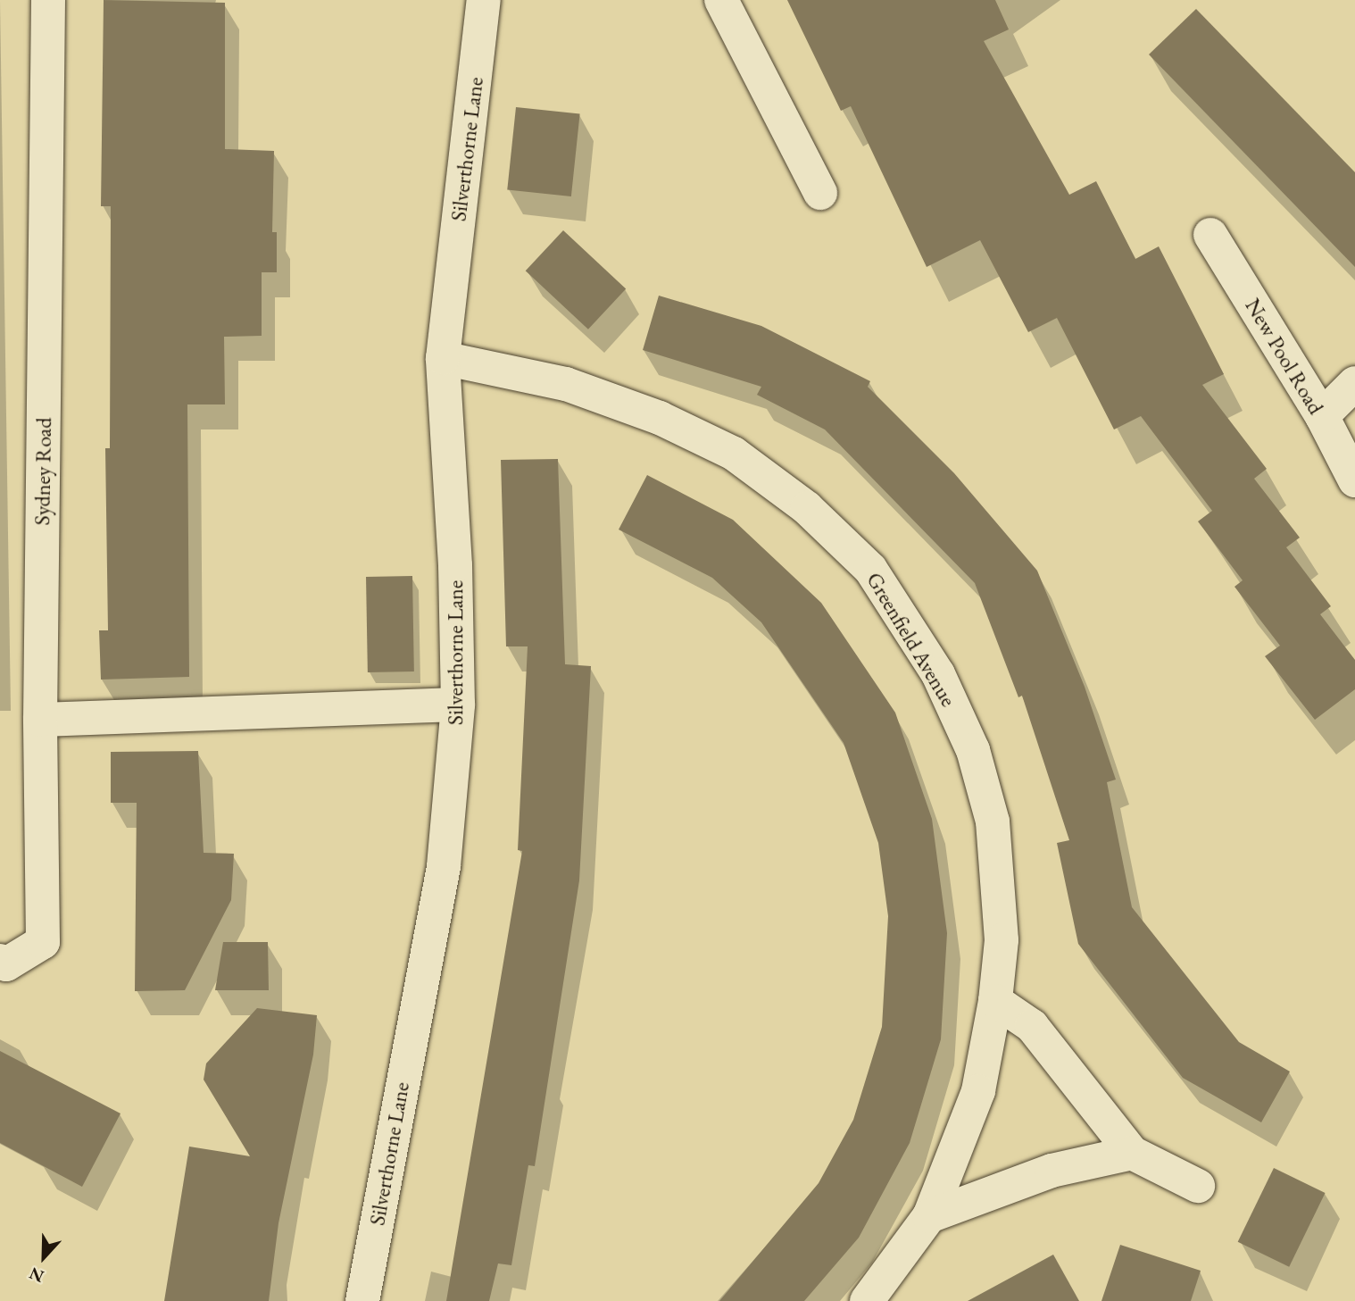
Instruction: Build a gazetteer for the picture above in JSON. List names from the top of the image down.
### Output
{
  "streets": {
    "street": [
      "Silverthorne Lane",
      "New Pool Road",
      "Sydney Road",
      "Greenfield Avenue"
    ]
  },
  "crossings": [
    ["Silverthorne Lane", "Greenfield Avenue"]
  ],
  "north": "bottom"
}
